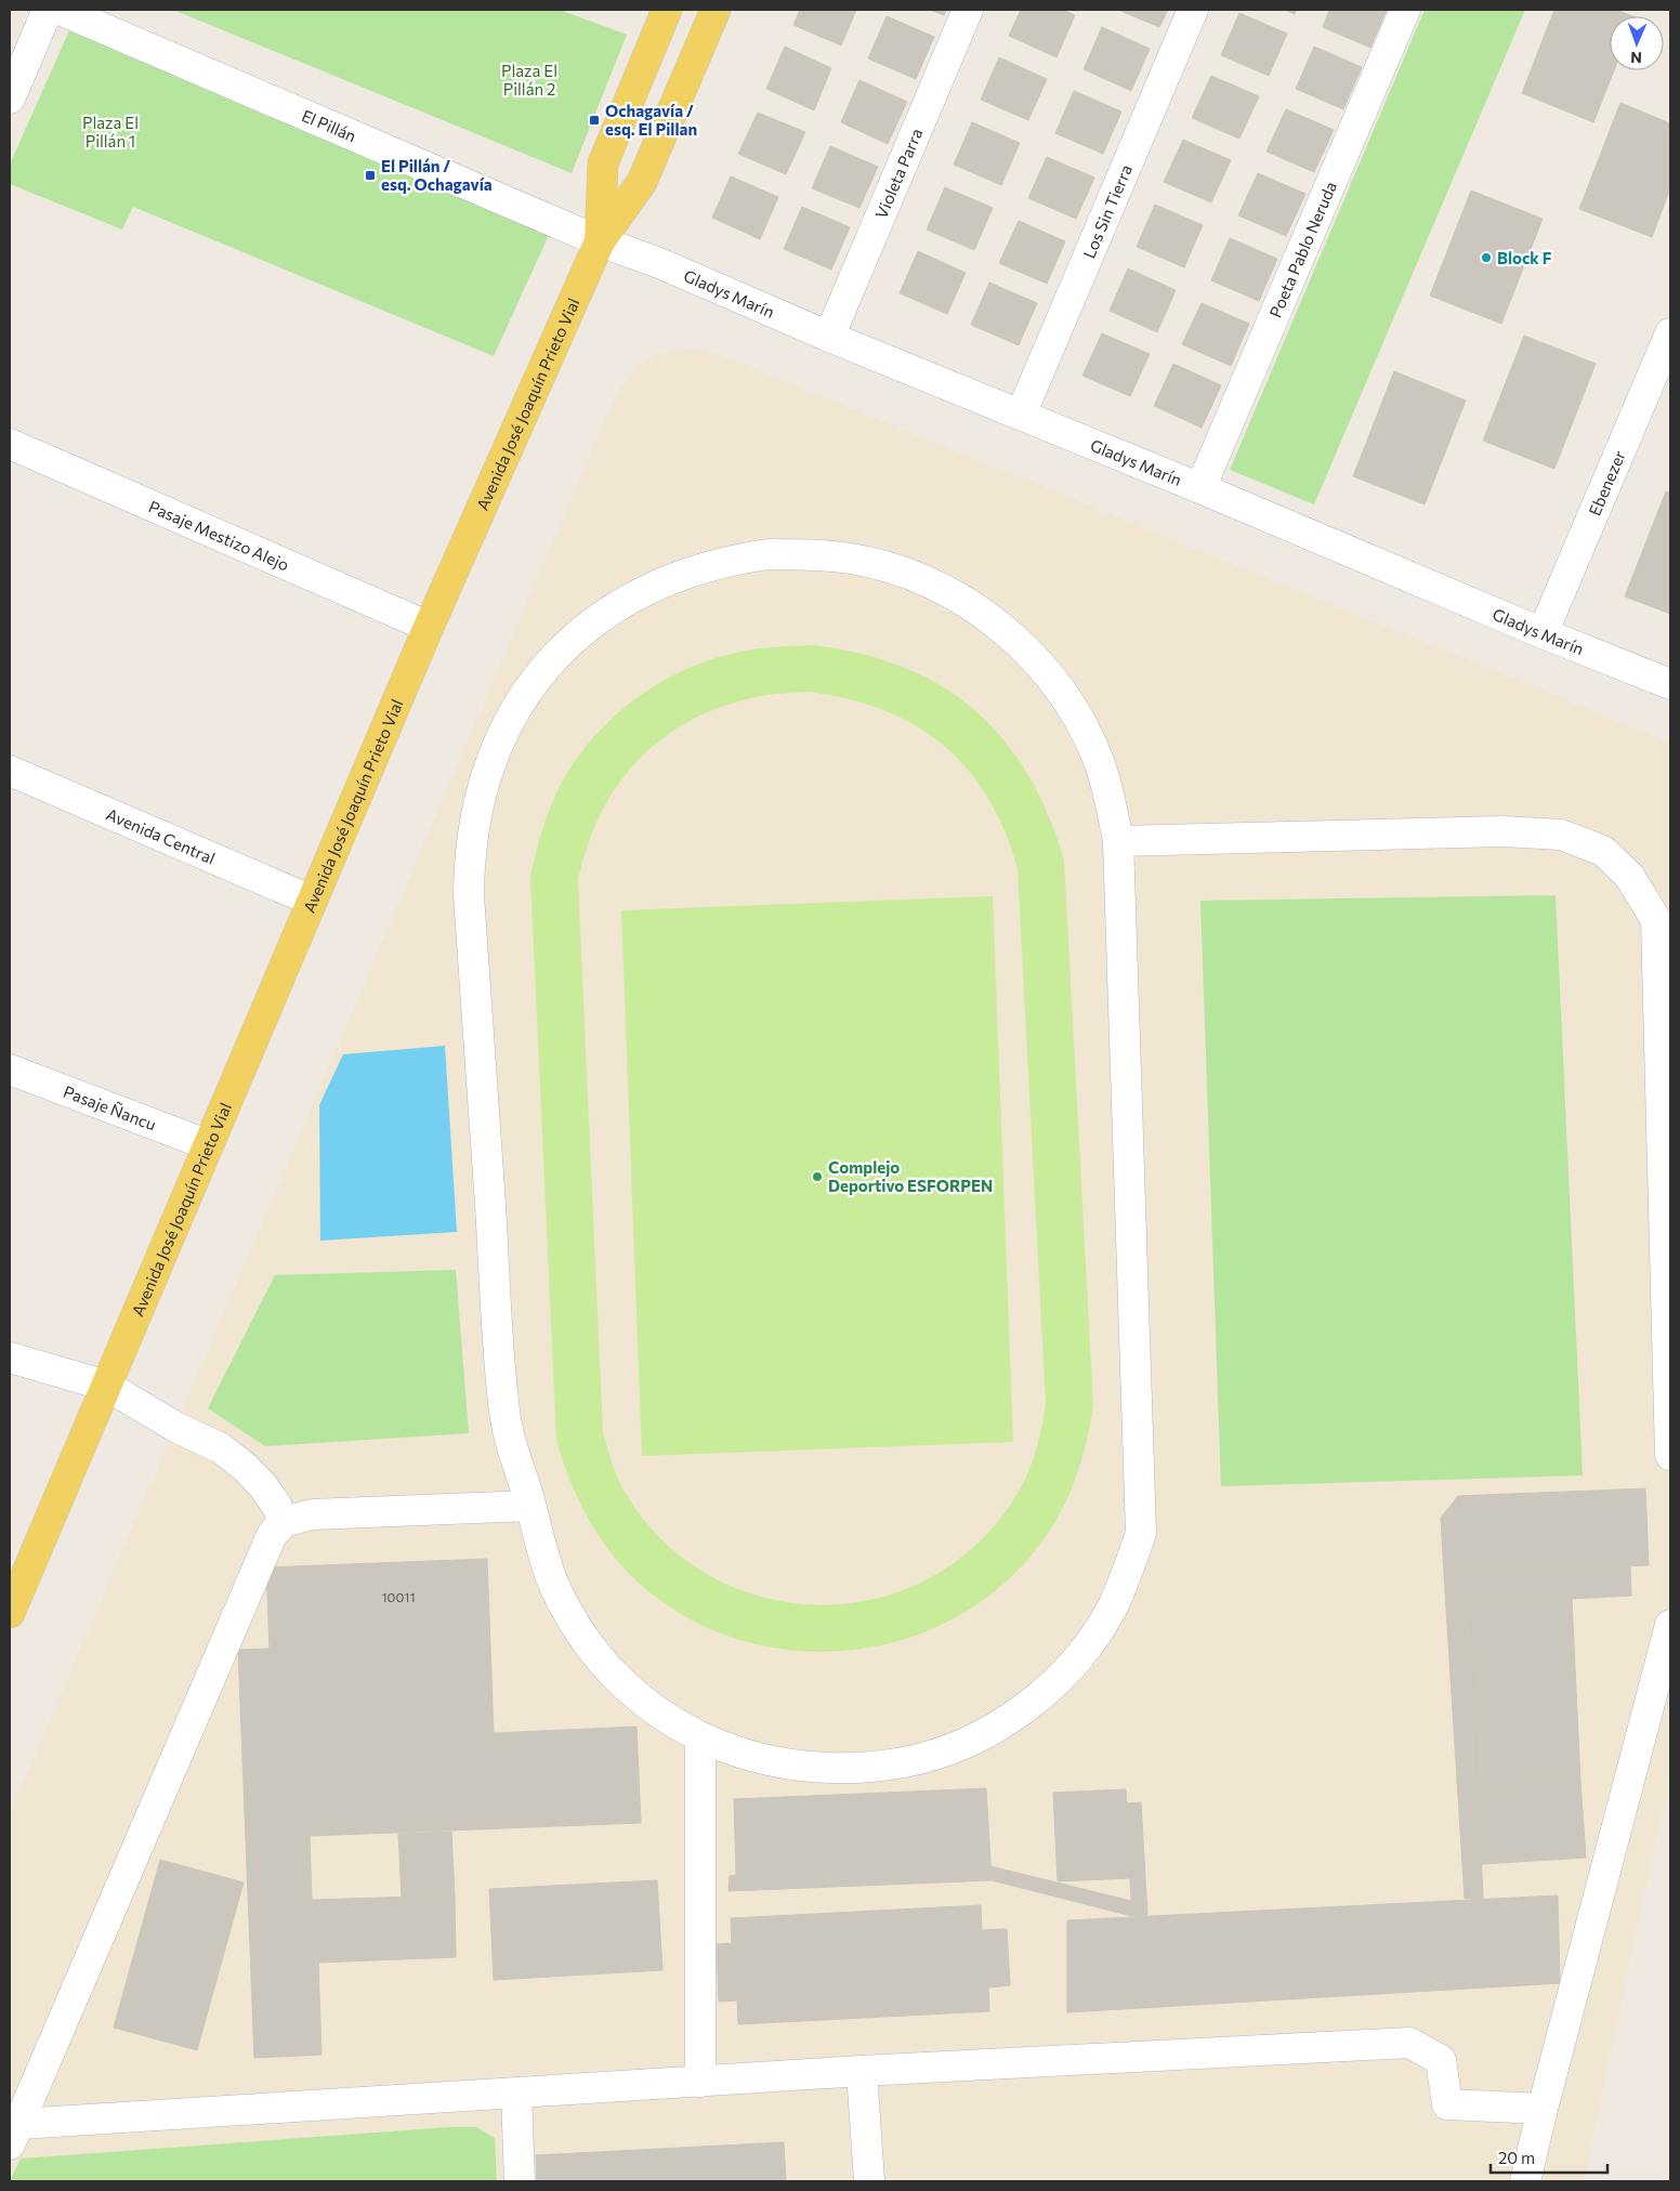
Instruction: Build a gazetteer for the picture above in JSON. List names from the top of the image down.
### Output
{
  "streets": {
    "main road": ["Avenida José Joaquín Prieto Vial"],
    "street": [
      "El Pillán",
      "Violeta Parra",
      "Los Sin Tierra",
      "Poeta Pablo Neruda",
      "Gladys Marín",
      "Ebenezer",
      "Pasaje Mestizo Alejo",
      "Avenida Central",
      "Pasaje Ñancu"
    ]
  },
  "crossings": [
    ["El Pillán", "Gladys Marín"],
    ["El Pillán", "Avenida José Joaquín Prieto Vial"],
    ["Violeta Parra", "Gladys Marín"],
    ["Los Sin Tierra", "Gladys Marín"],
    ["Poeta Pablo Neruda", "Gladys Marín"],
    ["Gladys Marín", "Avenida José Joaquín Prieto Vial"],
    ["Gladys Marín", "Ebenezer"],
    ["Avenida José Joaquín Prieto Vial", "Pasaje Mestizo Alejo"],
    ["Avenida José Joaquín Prieto Vial", "Avenida Central"],
    ["Avenida José Joaquín Prieto Vial", "Pasaje Ñancu"]
  ],
  "parks": ["Plaza El Pillán 2", "Plaza El Pillán 1"],
  "places": {
    "transit": ["Ochagavía / esq. El Pillan", "El Pillán / esq. Ochagavía"],
    "other": ["Block F", "Complejo Deportivo ESFORPEN"]
  },
  "house_numbers": ["10011"],
  "scale_bar": "20 m",
  "north": "bottom"
}
